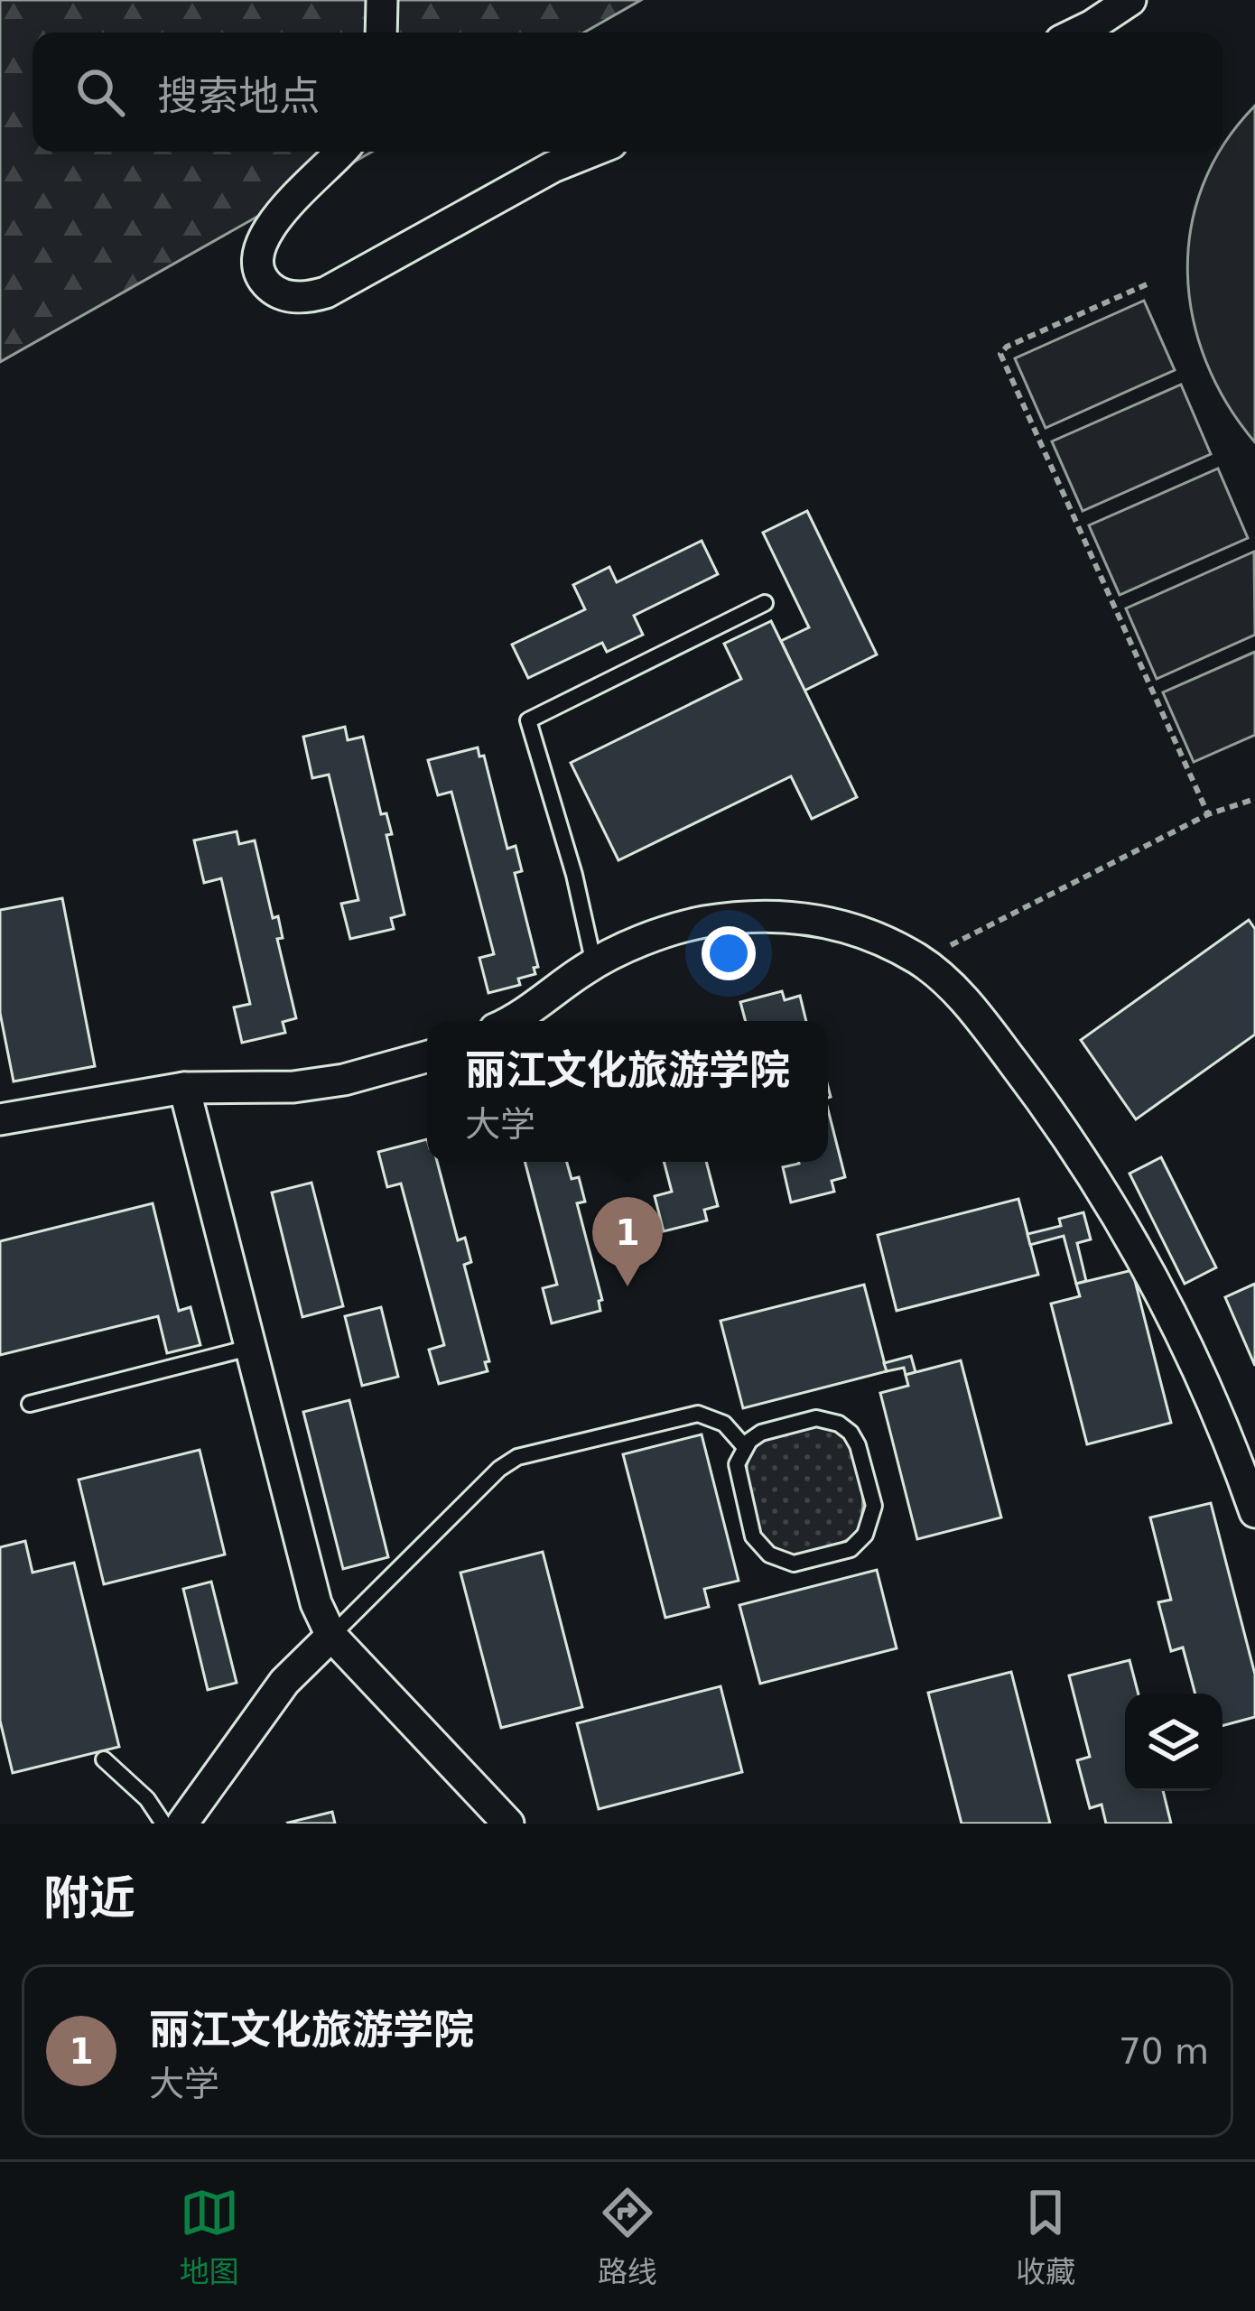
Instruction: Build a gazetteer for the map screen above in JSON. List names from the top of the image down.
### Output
{
  "page": {
    "search": "搜索地点",
    "popup": ["丽江文化旅游学院", "大学"],
    "pins": "1",
    "heading": "附近",
    "list": [
      {
        "mark": "1",
        "name": "丽江文化旅游学院",
        "note": "大学",
        "value": "70 m"
      }
    ],
    "nav": ["地图", "路线", "收藏"]
  }
}
